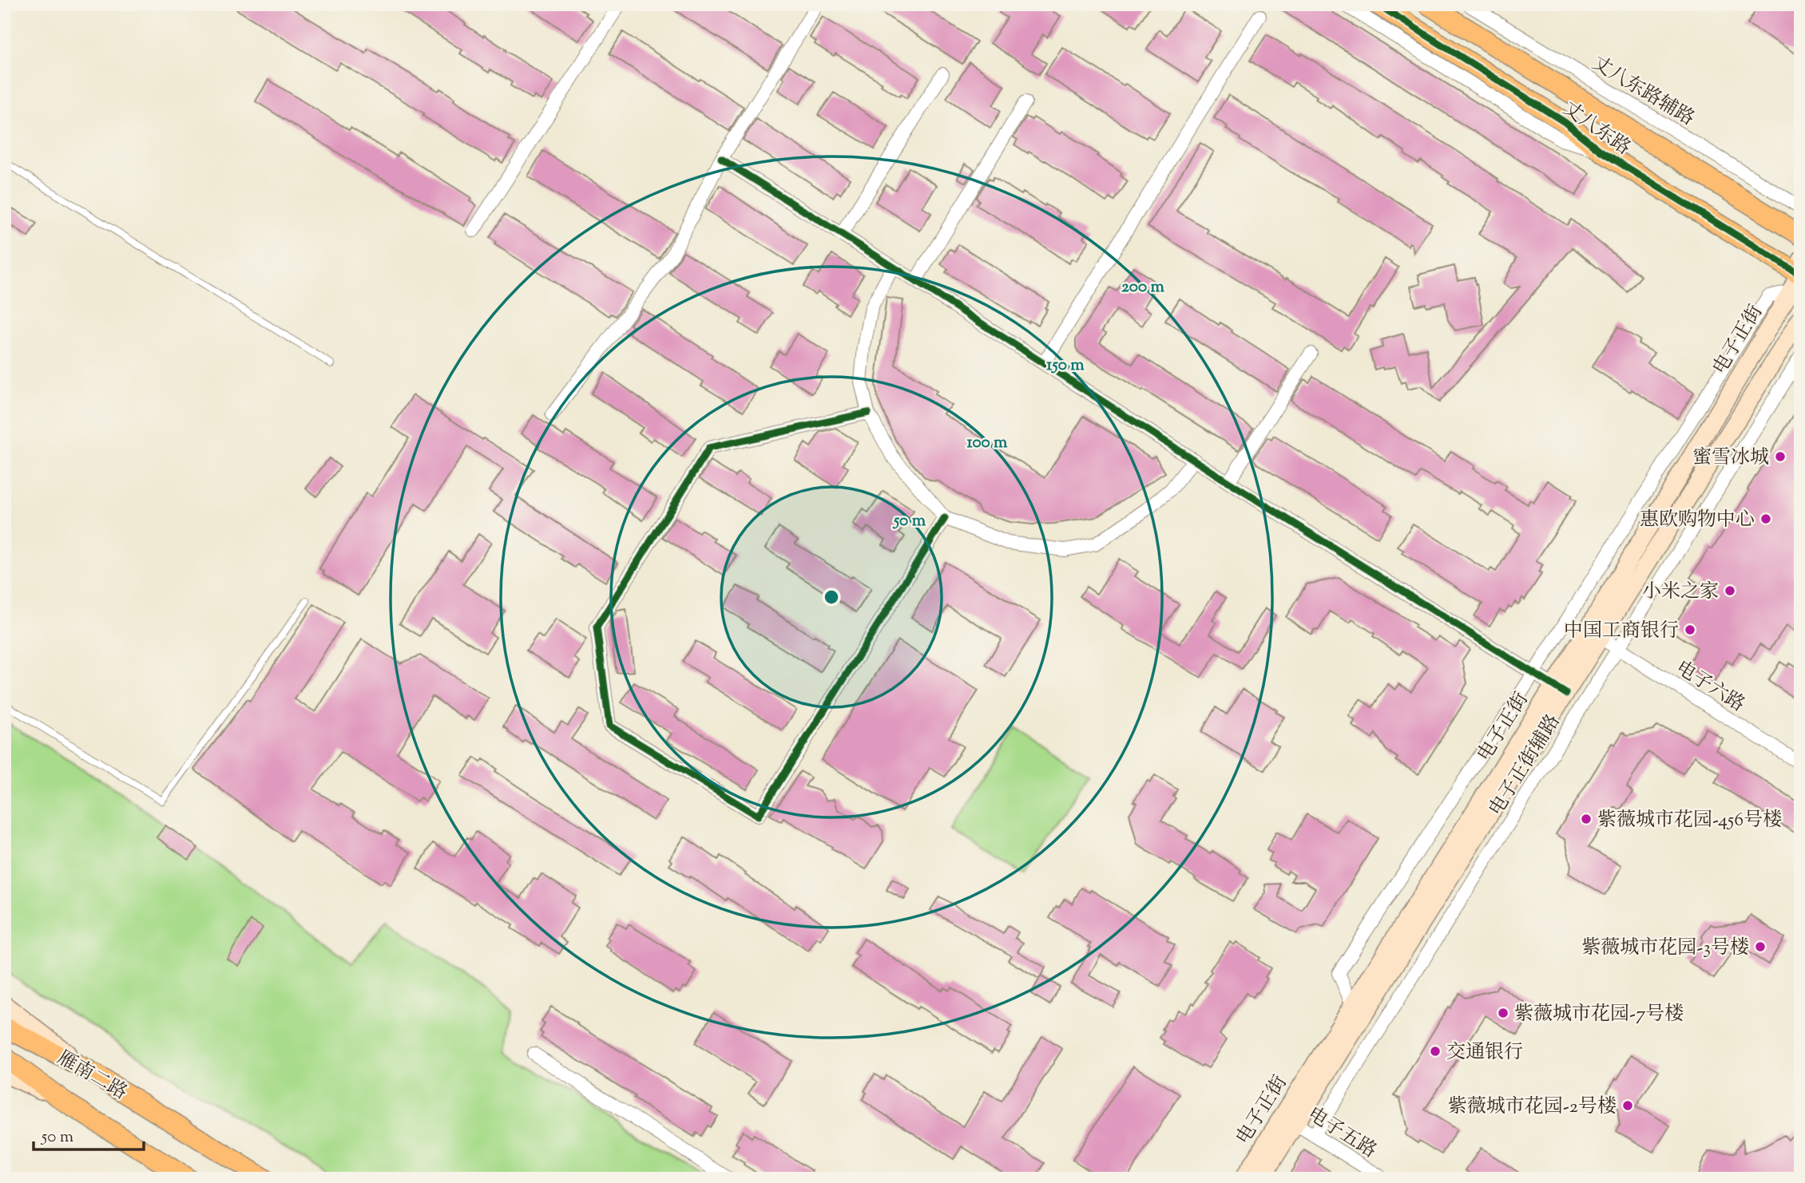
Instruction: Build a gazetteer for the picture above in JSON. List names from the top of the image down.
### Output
{
  "streets": {
    "main road": ["丈八东路", "电子正街", "雁南二路"],
    "street": [
      "丈八东路辅路",
      "电子六路",
      "电子正街辅路",
      "电子五路"
    ]
  },
  "crossings": [
    ["丈八东路", "电子正街"],
    ["丈八东路", "电子正街辅路"],
    ["电子正街", "电子六路"],
    ["电子正街", "电子正街辅路"],
    ["电子正街", "电子五路"],
    ["电子六路", "电子正街辅路"],
    ["电子正街辅路", "电子五路"]
  ],
  "places": [
    "蜜雪冰城",
    "惠欧购物中心",
    "小米之家",
    "中国工商银行",
    "紫薇城市花园-456号楼",
    "紫薇城市花园-3号楼",
    "紫薇城市花园-7号楼",
    "交通银行",
    "紫薇城市花园-2号楼"
  ],
  "scale_bar": "50 m",
  "rings": [
    "200 m",
    "150 m",
    "100 m",
    "50 m"
  ]
}
